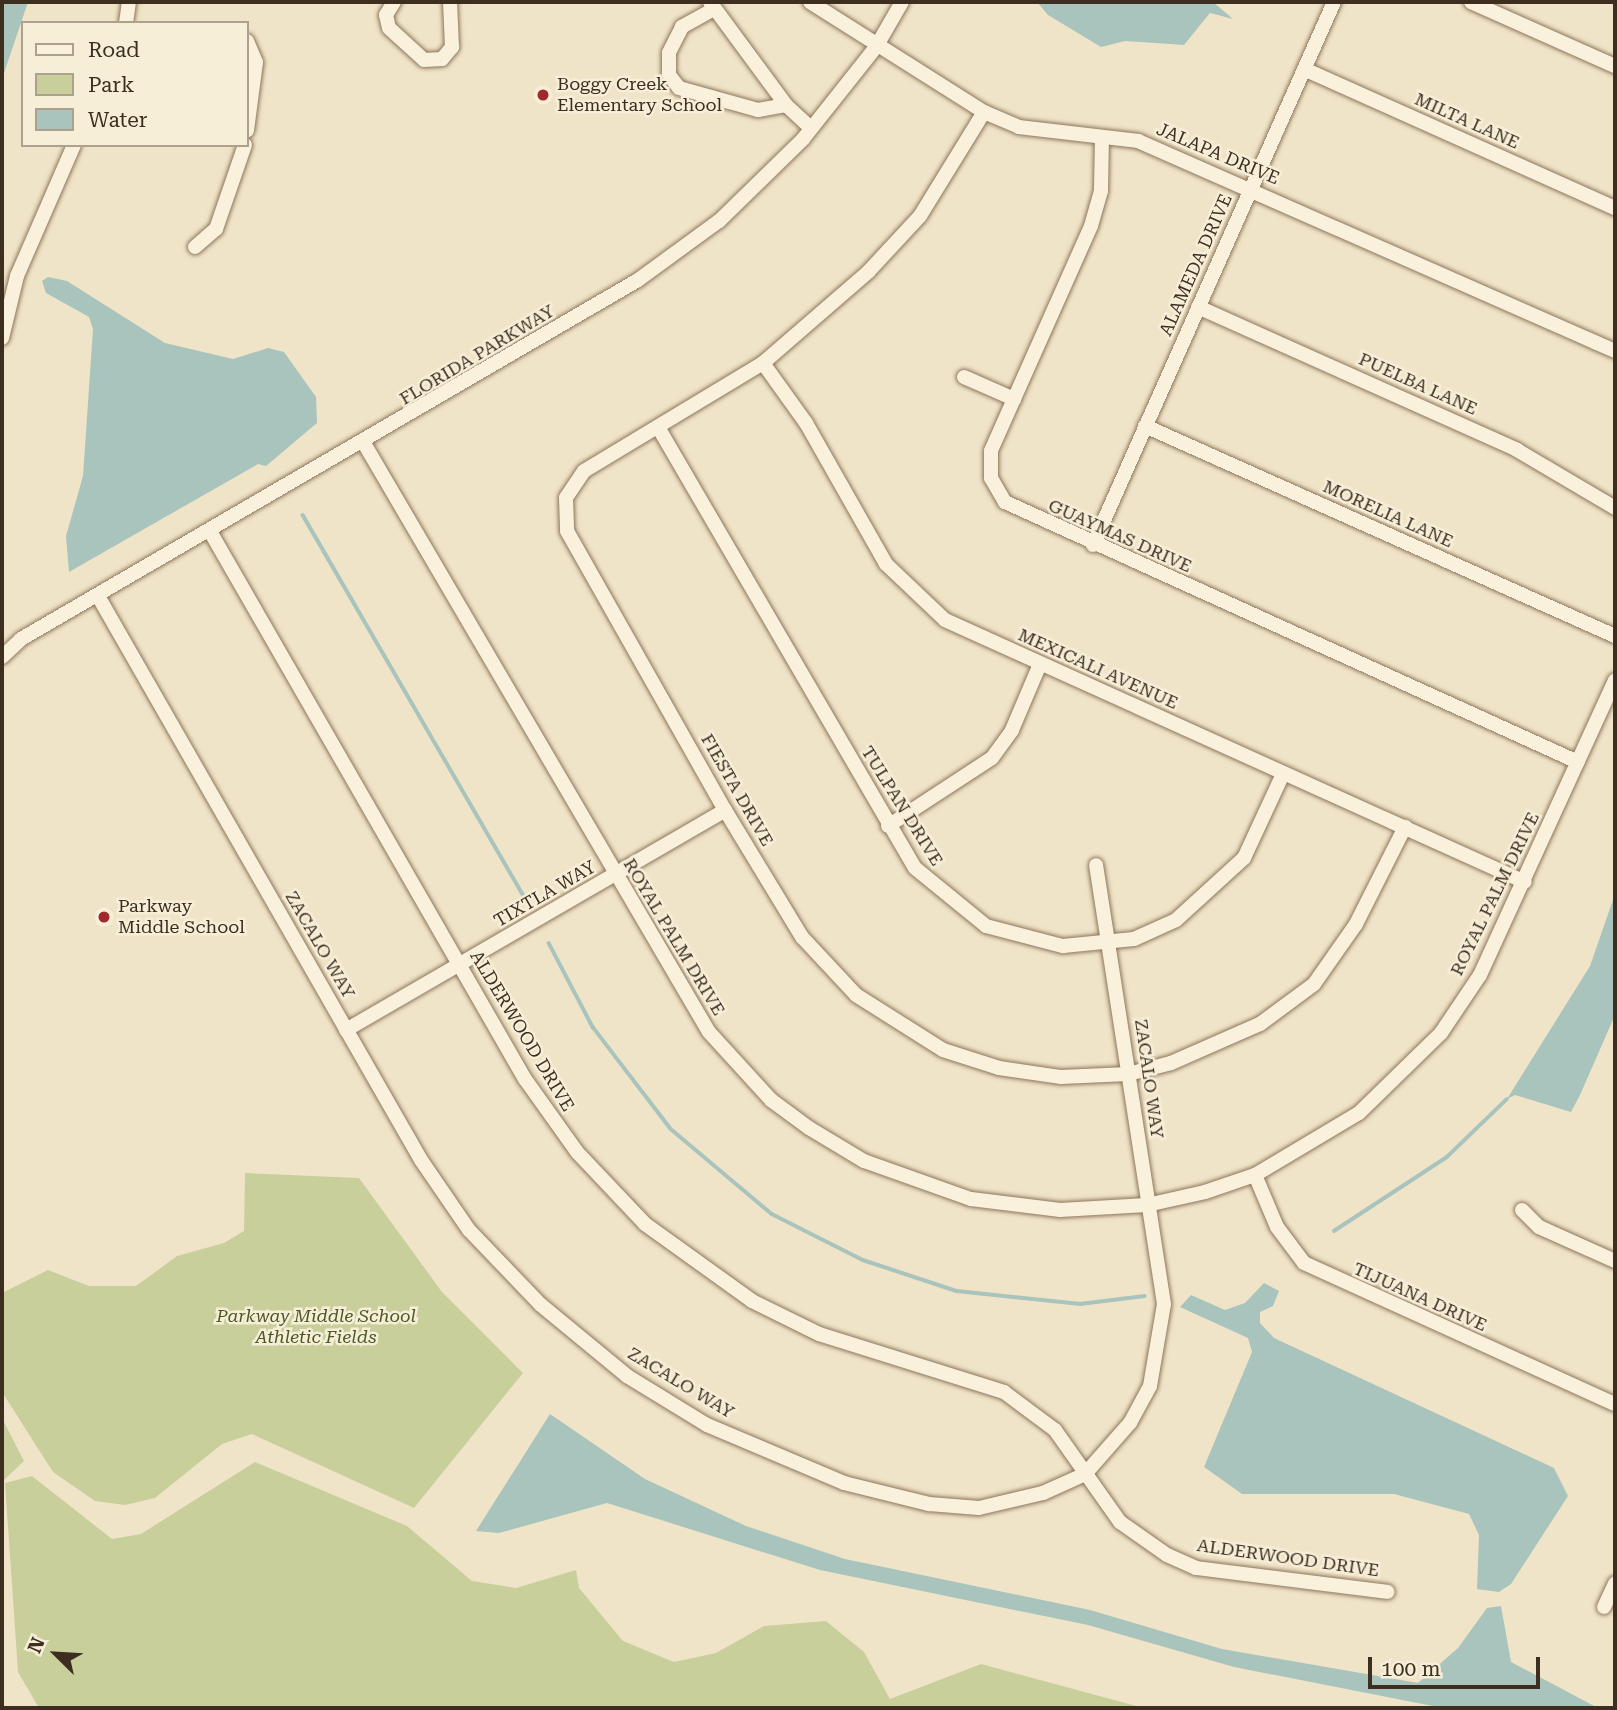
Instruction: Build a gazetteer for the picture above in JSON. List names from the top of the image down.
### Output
{
  "streets": {
    "street": [
      "MILTA LANE",
      "JALAPA DRIVE",
      "ALAMEDA DRIVE",
      "FLORIDA PARKWAY",
      "PUELBA LANE",
      "MORELIA LANE",
      "GUAYMAS DRIVE",
      "MEXICALI AVENUE",
      "FIESTA DRIVE",
      "TULPAN DRIVE",
      "TIXTLA WAY",
      "ROYAL PALM DRIVE",
      "ZACALO WAY",
      "ALDERWOOD DRIVE",
      "TIJUANA DRIVE"
    ]
  },
  "crossings": [
    ["MILTA LANE", "ALAMEDA DRIVE"],
    ["JALAPA DRIVE", "ALAMEDA DRIVE"],
    ["JALAPA DRIVE", "FLORIDA PARKWAY"],
    ["JALAPA DRIVE", "GUAYMAS DRIVE"],
    ["JALAPA DRIVE", "FIESTA DRIVE"],
    ["ALAMEDA DRIVE", "PUELBA LANE"],
    ["ALAMEDA DRIVE", "MORELIA LANE"],
    ["ALAMEDA DRIVE", "GUAYMAS DRIVE"],
    ["FLORIDA PARKWAY", "ROYAL PALM DRIVE"],
    ["FLORIDA PARKWAY", "ZACALO WAY"],
    ["FLORIDA PARKWAY", "ALDERWOOD DRIVE"],
    ["GUAYMAS DRIVE", "ROYAL PALM DRIVE"],
    ["MEXICALI AVENUE", "FIESTA DRIVE"],
    ["MEXICALI AVENUE", "TULPAN DRIVE"],
    ["MEXICALI AVENUE", "ROYAL PALM DRIVE"],
    ["FIESTA DRIVE", "TULPAN DRIVE"],
    ["FIESTA DRIVE", "TIXTLA WAY"],
    ["FIESTA DRIVE", "ZACALO WAY"],
    ["TULPAN DRIVE", "ZACALO WAY"],
    ["TIXTLA WAY", "ROYAL PALM DRIVE"],
    ["TIXTLA WAY", "ZACALO WAY"],
    ["TIXTLA WAY", "ALDERWOOD DRIVE"],
    ["ROYAL PALM DRIVE", "ZACALO WAY"],
    ["ROYAL PALM DRIVE", "TIJUANA DRIVE"],
    ["ZACALO WAY", "ALDERWOOD DRIVE"]
  ],
  "parks": ["Parkway Middle School Athletic Fields"],
  "places": ["Boggy Creek Elementary School", "Parkway Middle School"],
  "legend": ["Road", "Park", "Water"],
  "scale_bar": "100 m",
  "north": "top left"
}
